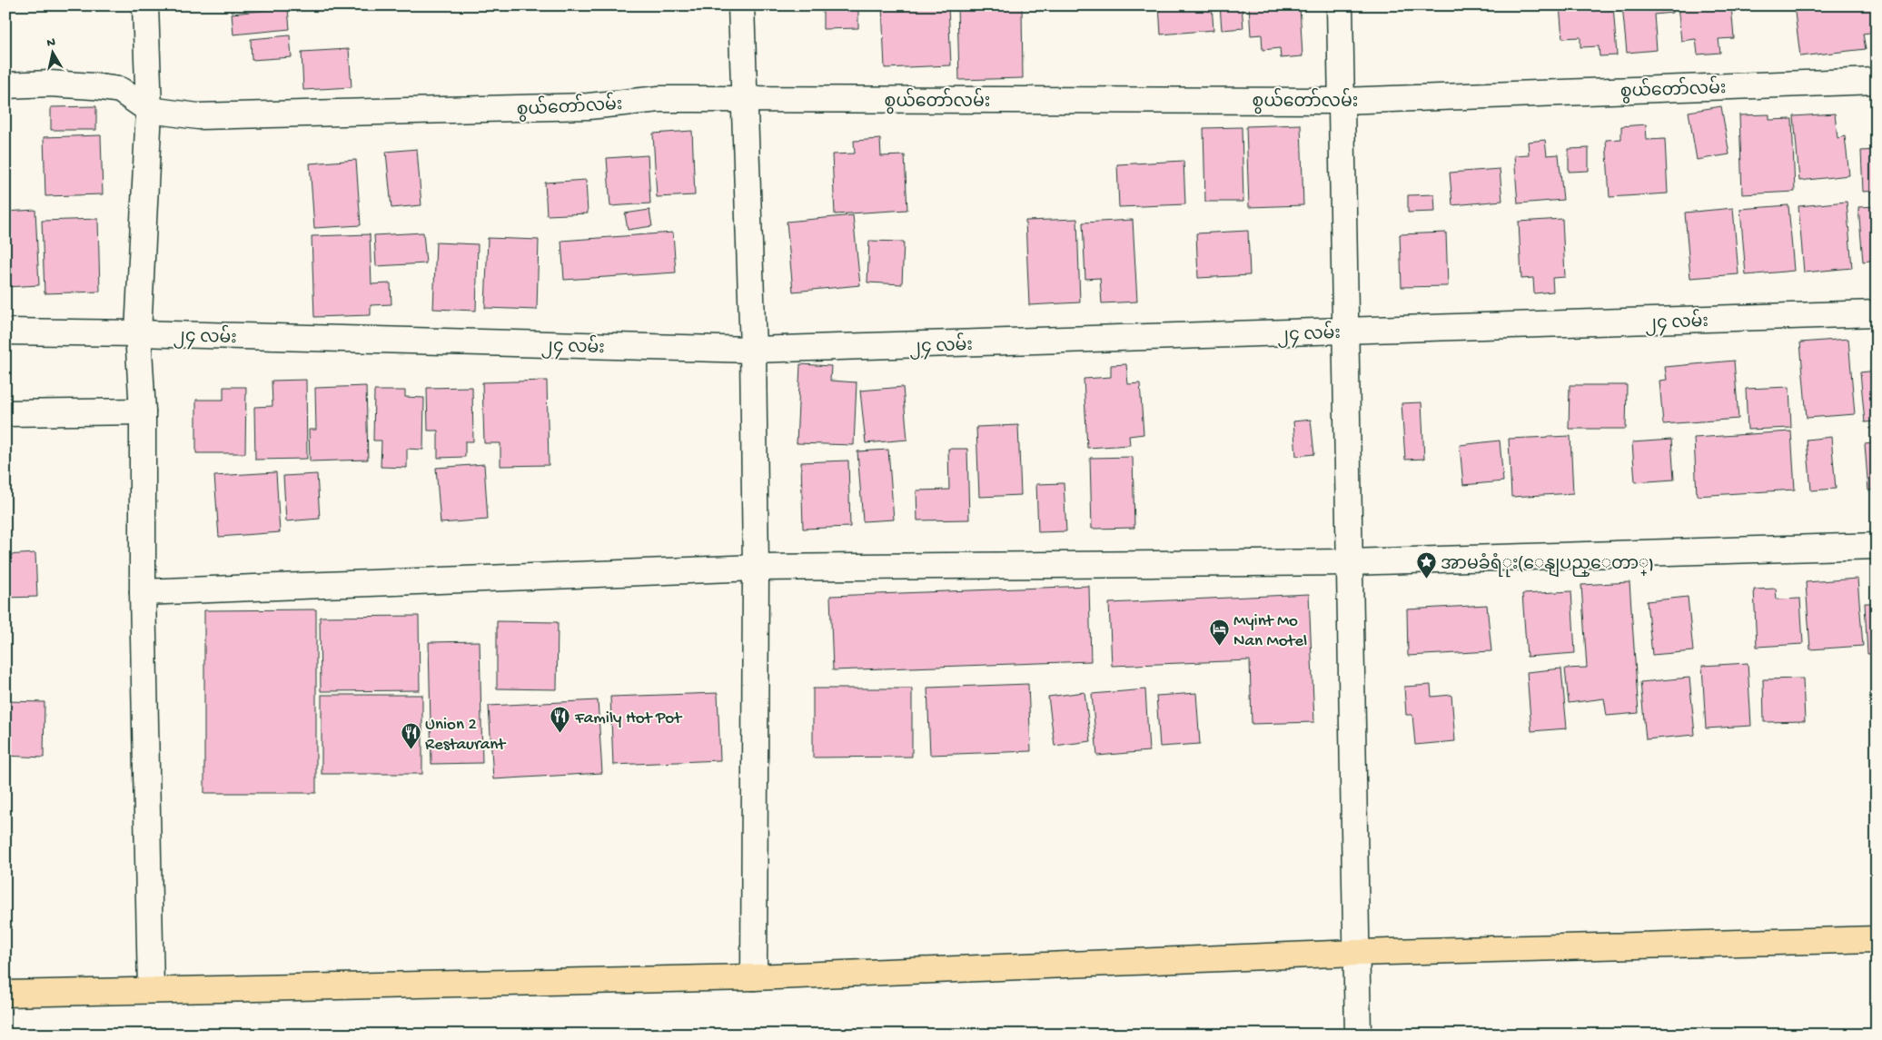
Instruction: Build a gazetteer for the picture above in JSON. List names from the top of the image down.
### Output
{
  "streets": {
    "street": ["စွယ်တော်လမ်း", "၂၄ လမ်း"]
  },
  "places": {
    "place": ["အာမခံရံုး(ေနျပည္ေတာ္)"],
    "hotel": ["Myint Mo Nan Motel"],
    "restaurant": ["Family Hot Pot", "Union 2 Restaurant"]
  },
  "north": "top"
}
